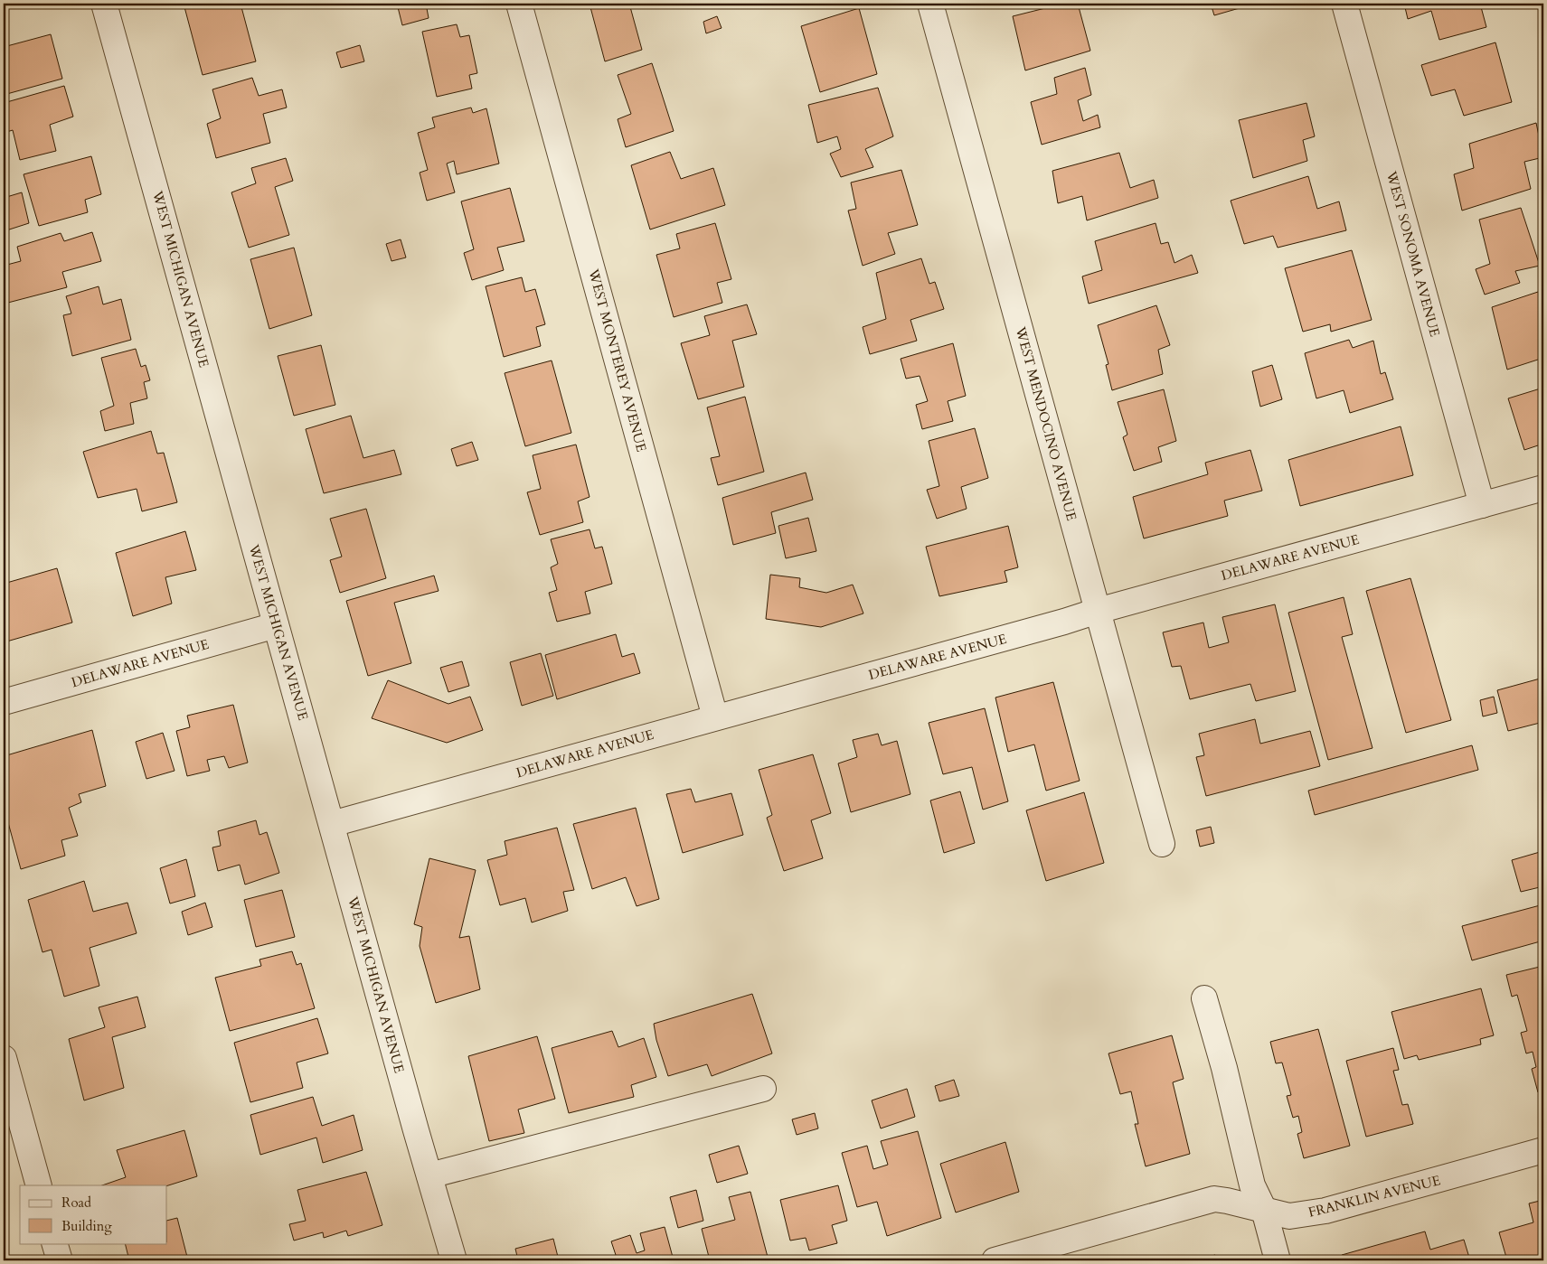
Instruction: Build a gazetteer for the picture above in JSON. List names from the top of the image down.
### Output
{
  "streets": {
    "street": [
      "WEST SONOMA AVENUE",
      "WEST MICHIGAN AVENUE",
      "WEST MONTEREY AVENUE",
      "WEST MENDOCINO AVENUE",
      "DELAWARE AVENUE",
      "FRANKLIN AVENUE"
    ]
  },
  "crossings": [
    ["WEST SONOMA AVENUE", "DELAWARE AVENUE"],
    ["WEST MICHIGAN AVENUE", "DELAWARE AVENUE"],
    ["WEST MONTEREY AVENUE", "DELAWARE AVENUE"],
    ["WEST MENDOCINO AVENUE", "DELAWARE AVENUE"]
  ],
  "legend": ["Road", "Building"]
}
